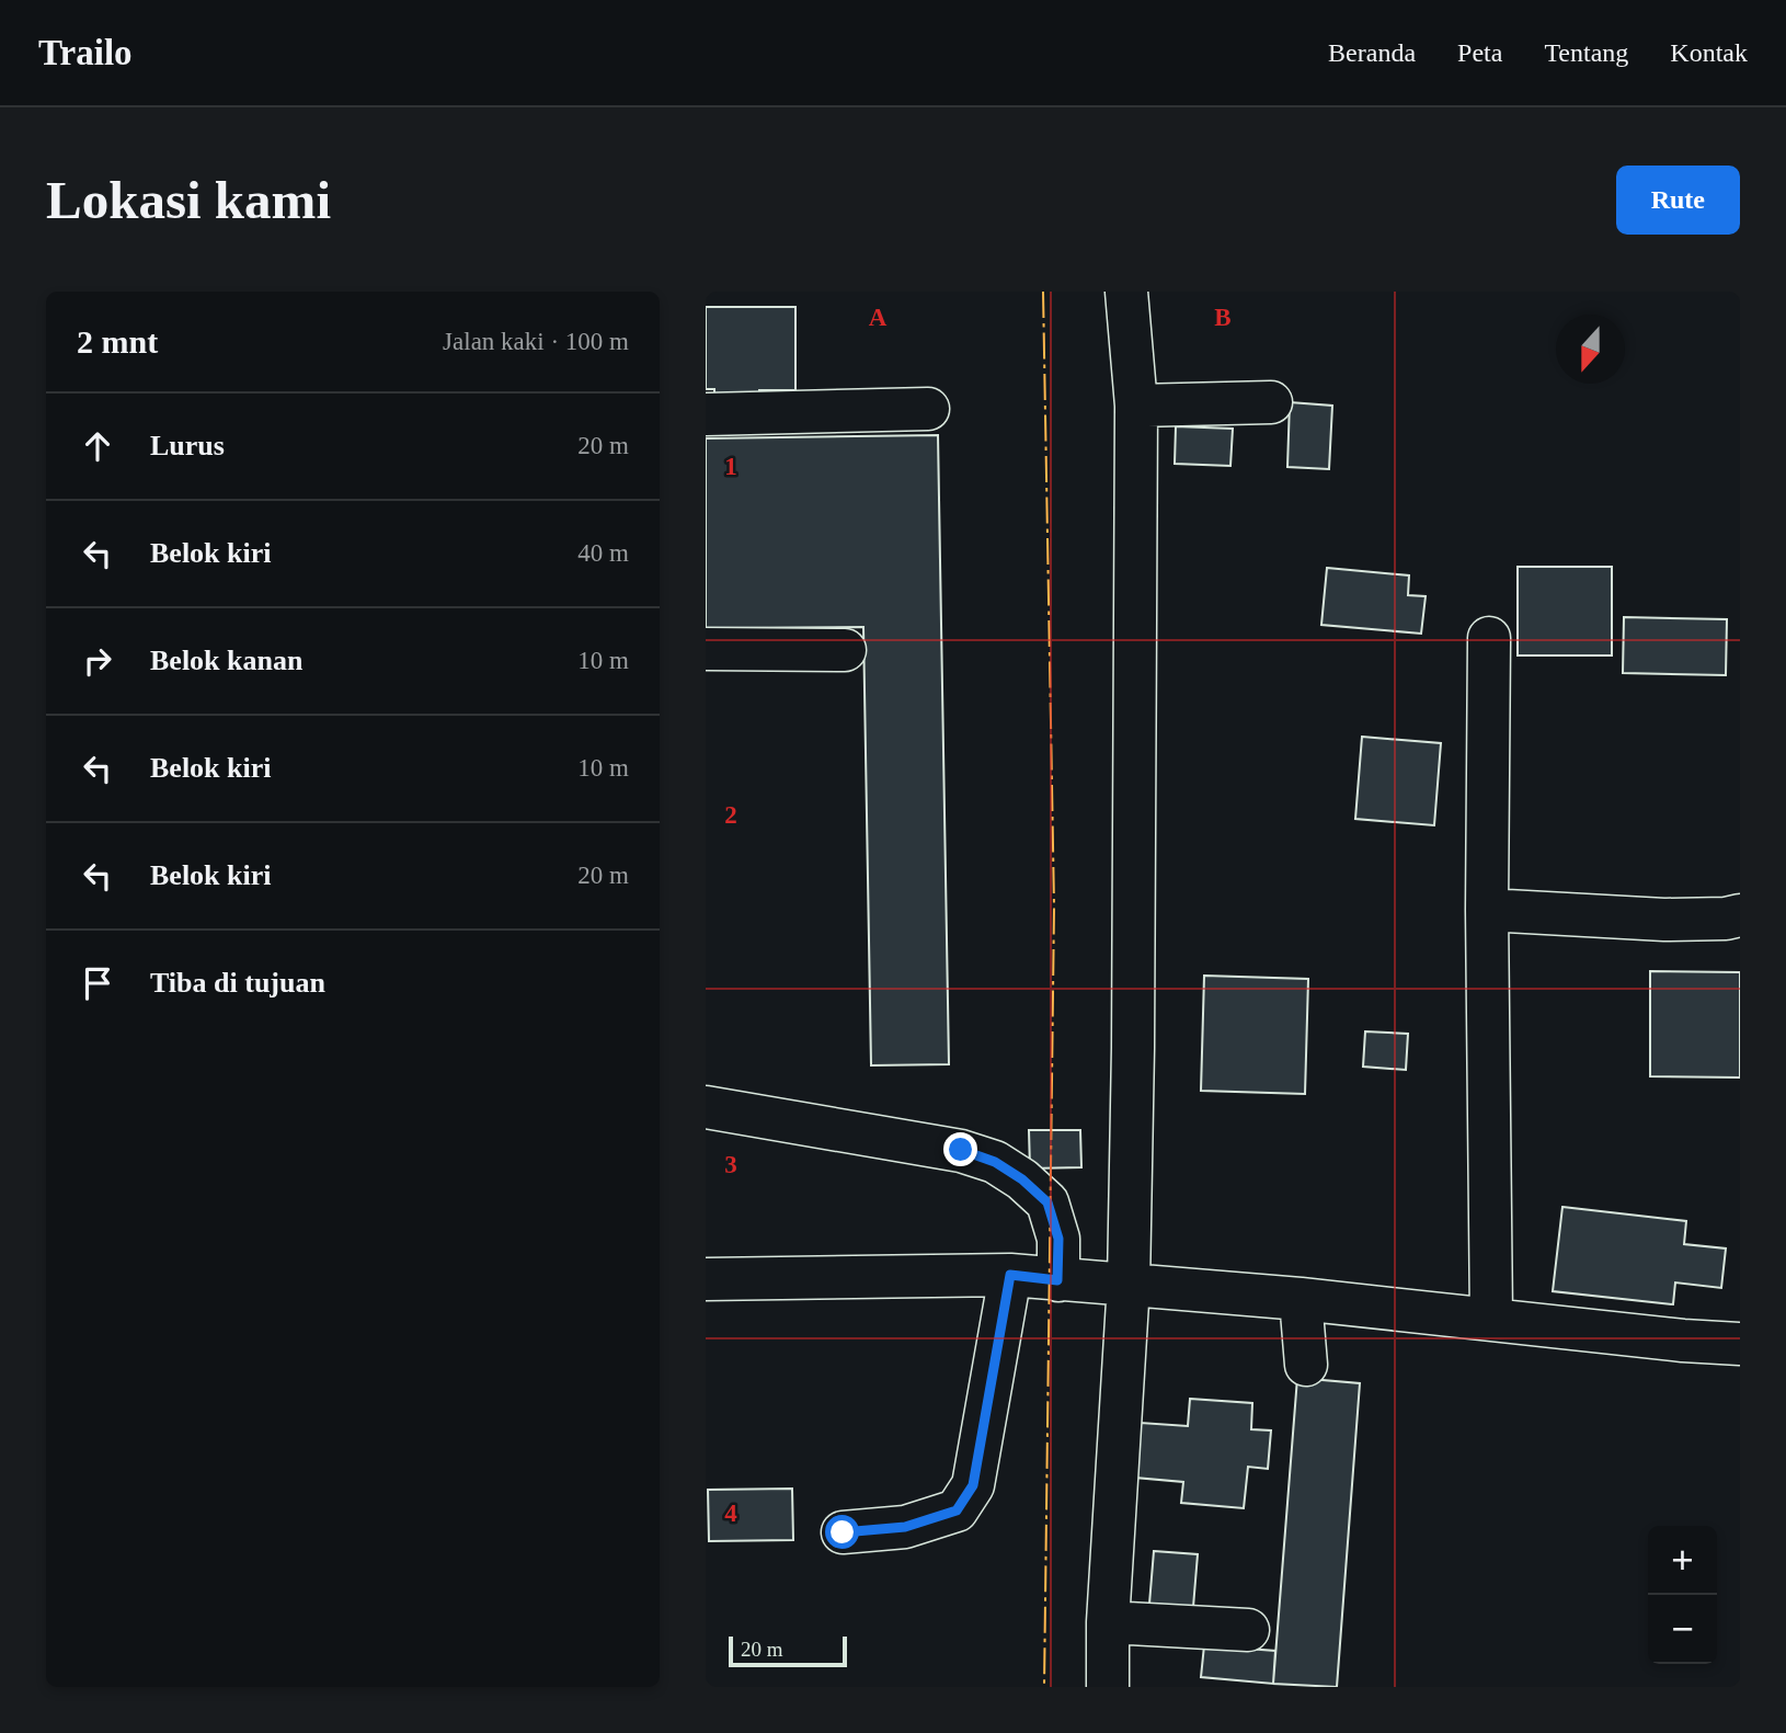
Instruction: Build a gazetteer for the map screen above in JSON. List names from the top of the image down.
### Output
{
  "scale_bar": "20 m",
  "north": "bottom",
  "page": {
    "header": "Trailo",
    "nav": [
      "Beranda",
      "Peta",
      "Tentang",
      "Kontak"
    ],
    "buttons": "Rute",
    "title": "Lokasi kami",
    "heading": ["2 mnt", "Jalan kaki · 100 m"],
    "list": [
      ["Lurus", "20 m"],
      ["Belok kiri", "40 m"],
      ["Belok kanan", "10 m"],
      ["Belok kiri", "10 m"],
      ["Belok kiri", "20 m"],
      "Tiba di tujuan"
    ],
    "map_buttons": ["+", "−"],
    "scale": "20 m"
  },
  "grid": {
    "columns": ["A", "B"],
    "rows": [
      "1",
      "2",
      "3",
      "4"
    ]
  }
}
